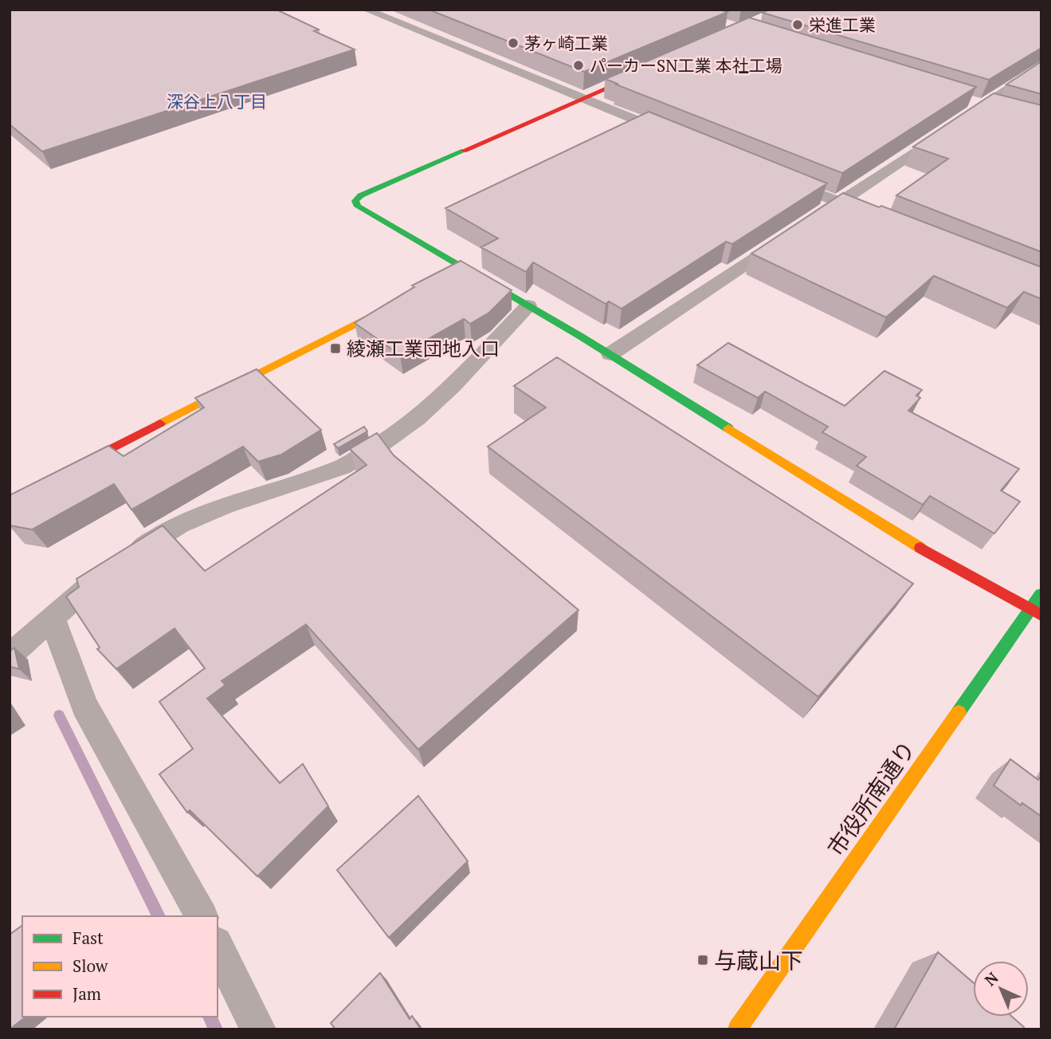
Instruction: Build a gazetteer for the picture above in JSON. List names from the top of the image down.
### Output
{
  "streets": {
    "street": ["市役所南通り"]
  },
  "districts": ["深谷上八丁目"],
  "places": {
    "other": ["栄進工業", "茅ヶ崎工業", "パーカーSN工業 本社工場"],
    "transit": ["綾瀬工業団地入口", "与蔵山下"]
  },
  "legend": ["Fast", "Slow", "Jam"],
  "north": "top left"
}
